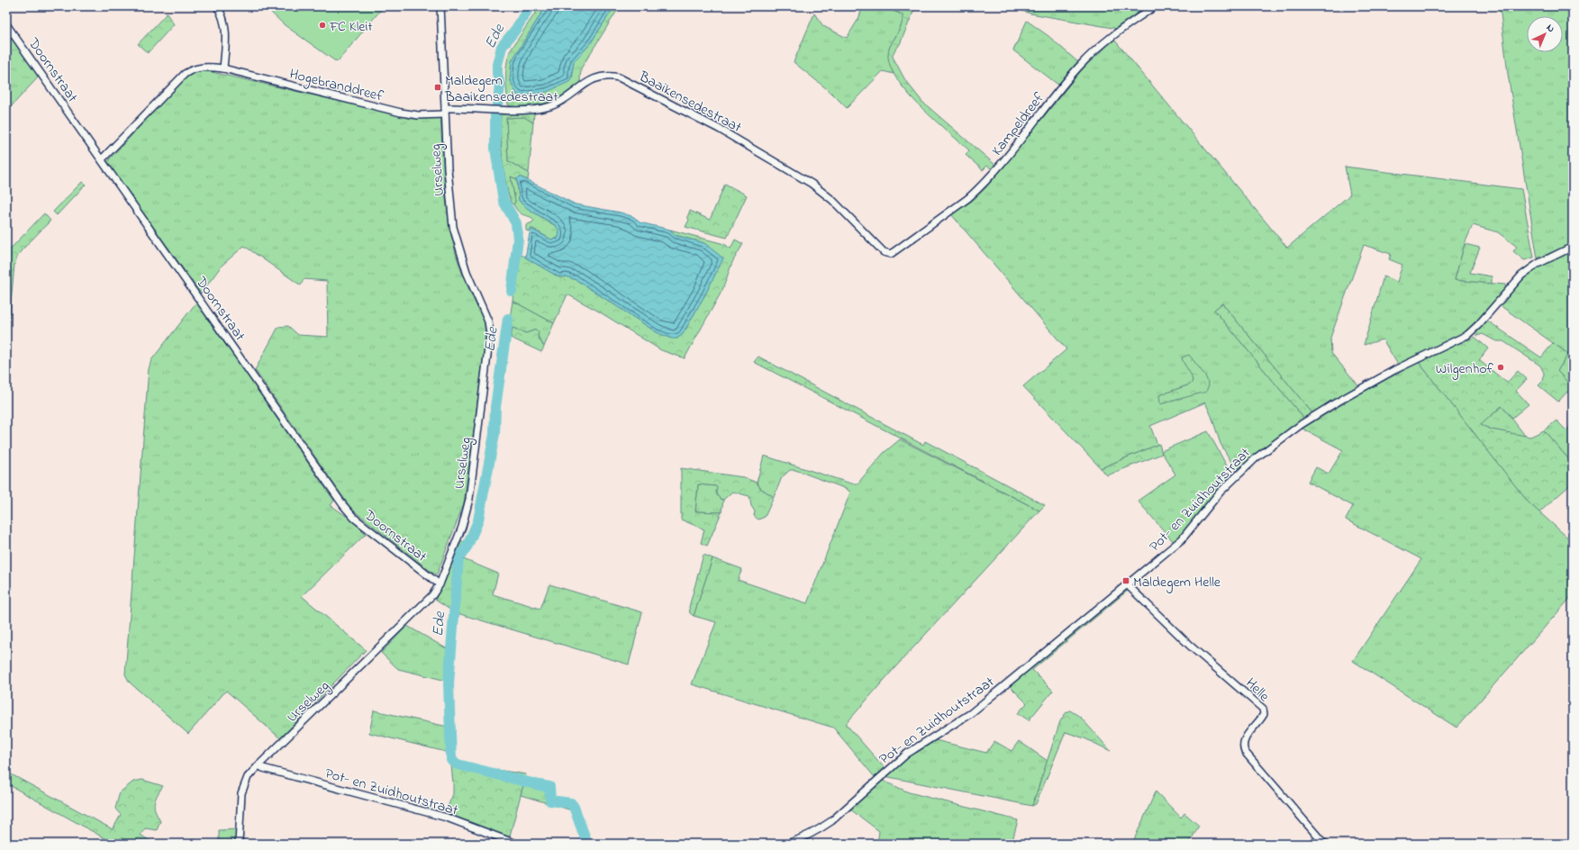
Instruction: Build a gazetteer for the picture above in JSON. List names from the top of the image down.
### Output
{
  "streets": {
    "street": [
      "Doornstraat",
      "Hogebranddreef",
      "Baaikensedestraat",
      "Kampeldreef",
      "Urselweg",
      "Pot- en Zuidhoutstraat",
      "Helle"
    ]
  },
  "crossings": [
    ["Doornstraat", "Hogebranddreef"],
    ["Doornstraat", "Urselweg"],
    ["Hogebranddreef", "Baaikensedestraat"],
    ["Hogebranddreef", "Urselweg"],
    ["Baaikensedestraat", "Kampeldreef"],
    ["Baaikensedestraat", "Urselweg"],
    ["Urselweg", "Pot- en Zuidhoutstraat"],
    ["Pot- en Zuidhoutstraat", "Helle"]
  ],
  "water": ["Ede"],
  "places": {
    "other": ["FC Kleit", "Wilgenhof"],
    "transit": ["Maldegem Baaikensedestraat", "Maldegem Helle"]
  },
  "north": "top right"
}
